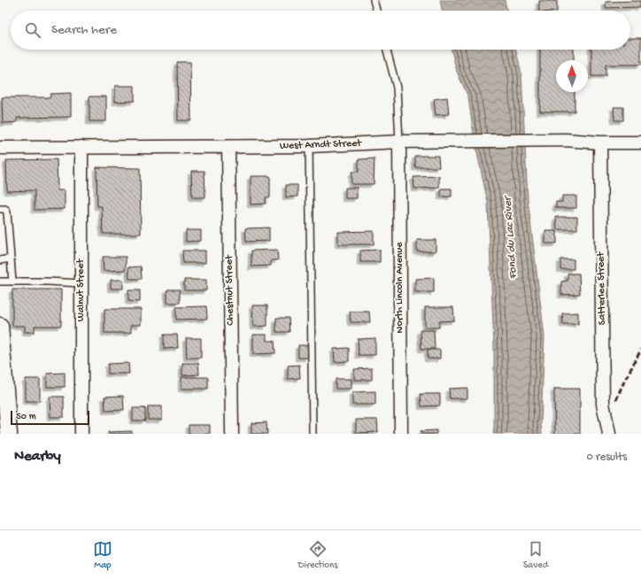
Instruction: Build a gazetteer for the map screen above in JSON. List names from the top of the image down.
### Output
{
  "streets": {
    "street": [
      "West Arndt Street",
      "North Lincoln Avenue",
      "Satterlee Street",
      "Walnut Street",
      "Chestnut Street"
    ]
  },
  "crossings": [
    ["West Arndt Street", "North Lincoln Avenue"],
    ["West Arndt Street", "Satterlee Street"],
    ["West Arndt Street", "Walnut Street"],
    ["West Arndt Street", "Chestnut Street"]
  ],
  "water": ["Fond du Lac River"],
  "scale_bar": "50 m",
  "north": "top",
  "page": {
    "search": "Search here",
    "scale": "50 m",
    "heading": ["Nearby", "0 results"],
    "nav": ["Map", "Directions", "Saved"]
  }
}
